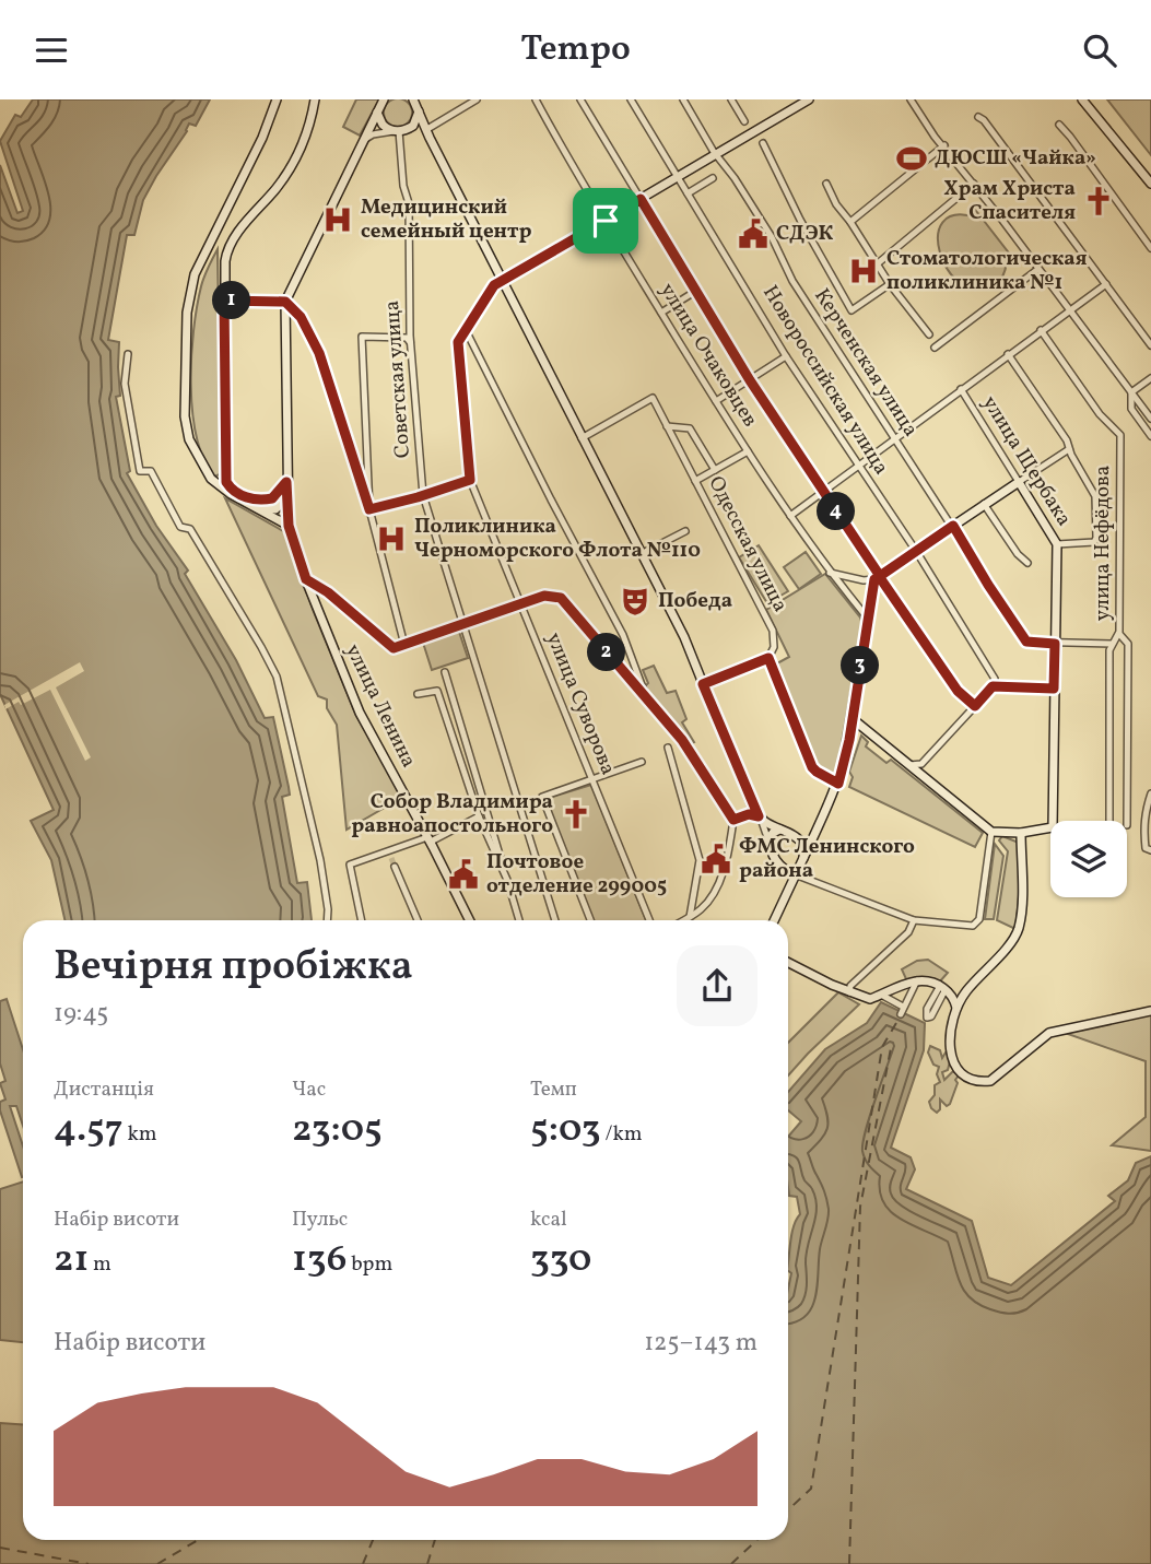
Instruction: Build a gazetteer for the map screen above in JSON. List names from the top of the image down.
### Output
{
  "streets": {
    "main road": ["улица Щербака", "улица Ленина"],
    "street": [
      "улица Очаковцев",
      "Керченская улица",
      "Советская улица",
      "Новороссийская улица",
      "улица Нефёдова",
      "Одесская улица",
      "улица Суворова"
    ]
  },
  "crossings": [
    ["Керченская улица", "улица Щербака"]
  ],
  "places": {
    "sports": ["ДЮСШ «Чайка»"],
    "church": ["Храм Христа Спасителя", "Собор Владимира равноапостольного"],
    "hospital": ["Медицинский семейный центр", "Стоматологическая поликлиника №1", "Поликлиника Черноморского Флота №110"],
    "public building": ["СДЭК", "ФМС Ленинского района", "Почтовое отделение 299005"],
    "theatre": ["Победа"]
  },
  "page": {
    "header": "Tempo",
    "pins": [
      "1",
      "4",
      "2",
      "3"
    ],
    "heading": ["Вечірня пробіжка", "19:45"],
    "stats": [
      ["Дистанція", "4.57 km"],
      ["Час", "23:05"],
      ["Темп", "5:03 /km"],
      ["Набір висоти", "21 m"],
      ["Пульс", "136 bpm"],
      ["kcal", "330"]
    ],
    "chart": ["Набір висоти", "125–143 m"]
  }
}
